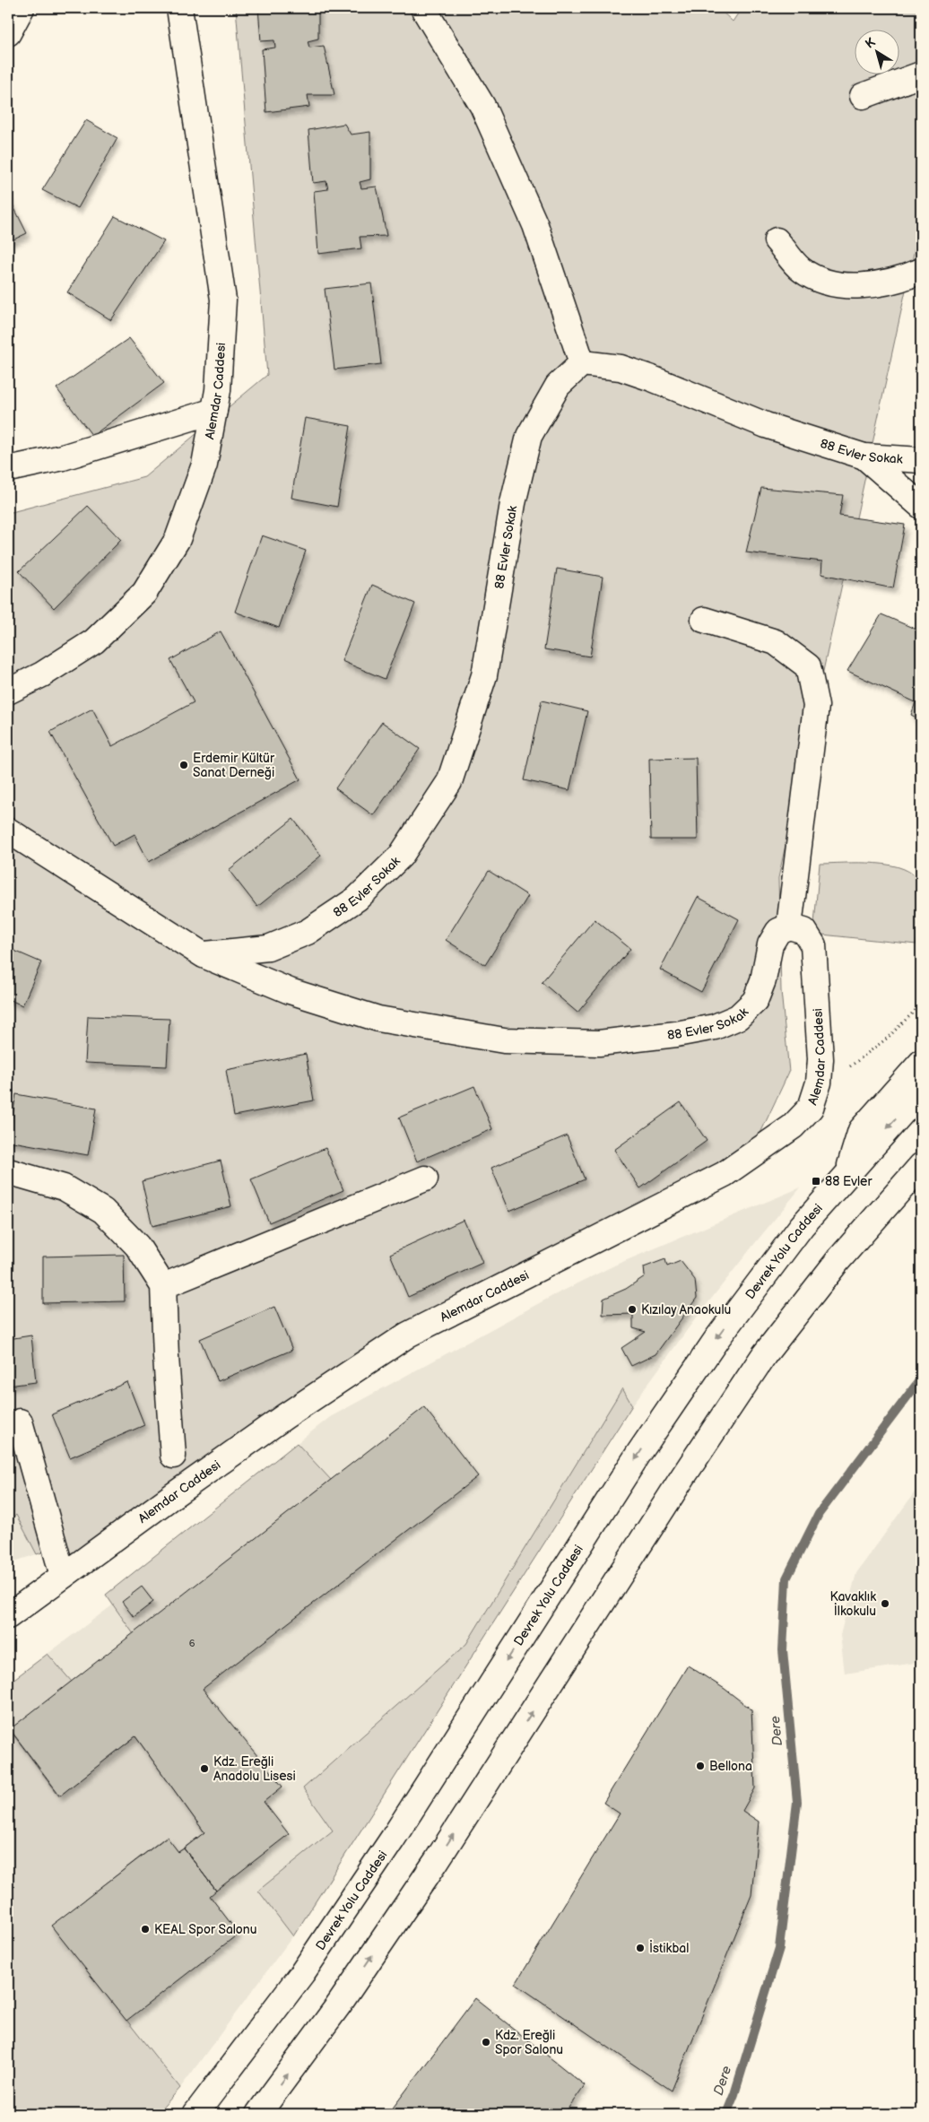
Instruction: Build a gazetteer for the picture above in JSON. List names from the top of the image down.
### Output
{
  "streets": {
    "main road": ["Alemdar Caddesi", "88 Evler Sokak", "Devrek Yolu Caddesi"]
  },
  "crossings": [
    ["Alemdar Caddesi", "88 Evler Sokak"]
  ],
  "water": ["Dere"],
  "places": {
    "other": [
      "Erdemir Kültür Sanat Derneği",
      "Kızılay Anaokulu",
      "Kavaklık İlkokulu",
      "Bellona",
      "Kdz. Ereğli Anadolu Lisesi",
      "KEAL Spor Salonu",
      "İstikbal",
      "Kdz. Ereğli Spor Salonu"
    ],
    "transit": ["88 Evler"]
  },
  "house_numbers": ["6"],
  "north": "top left"
}
